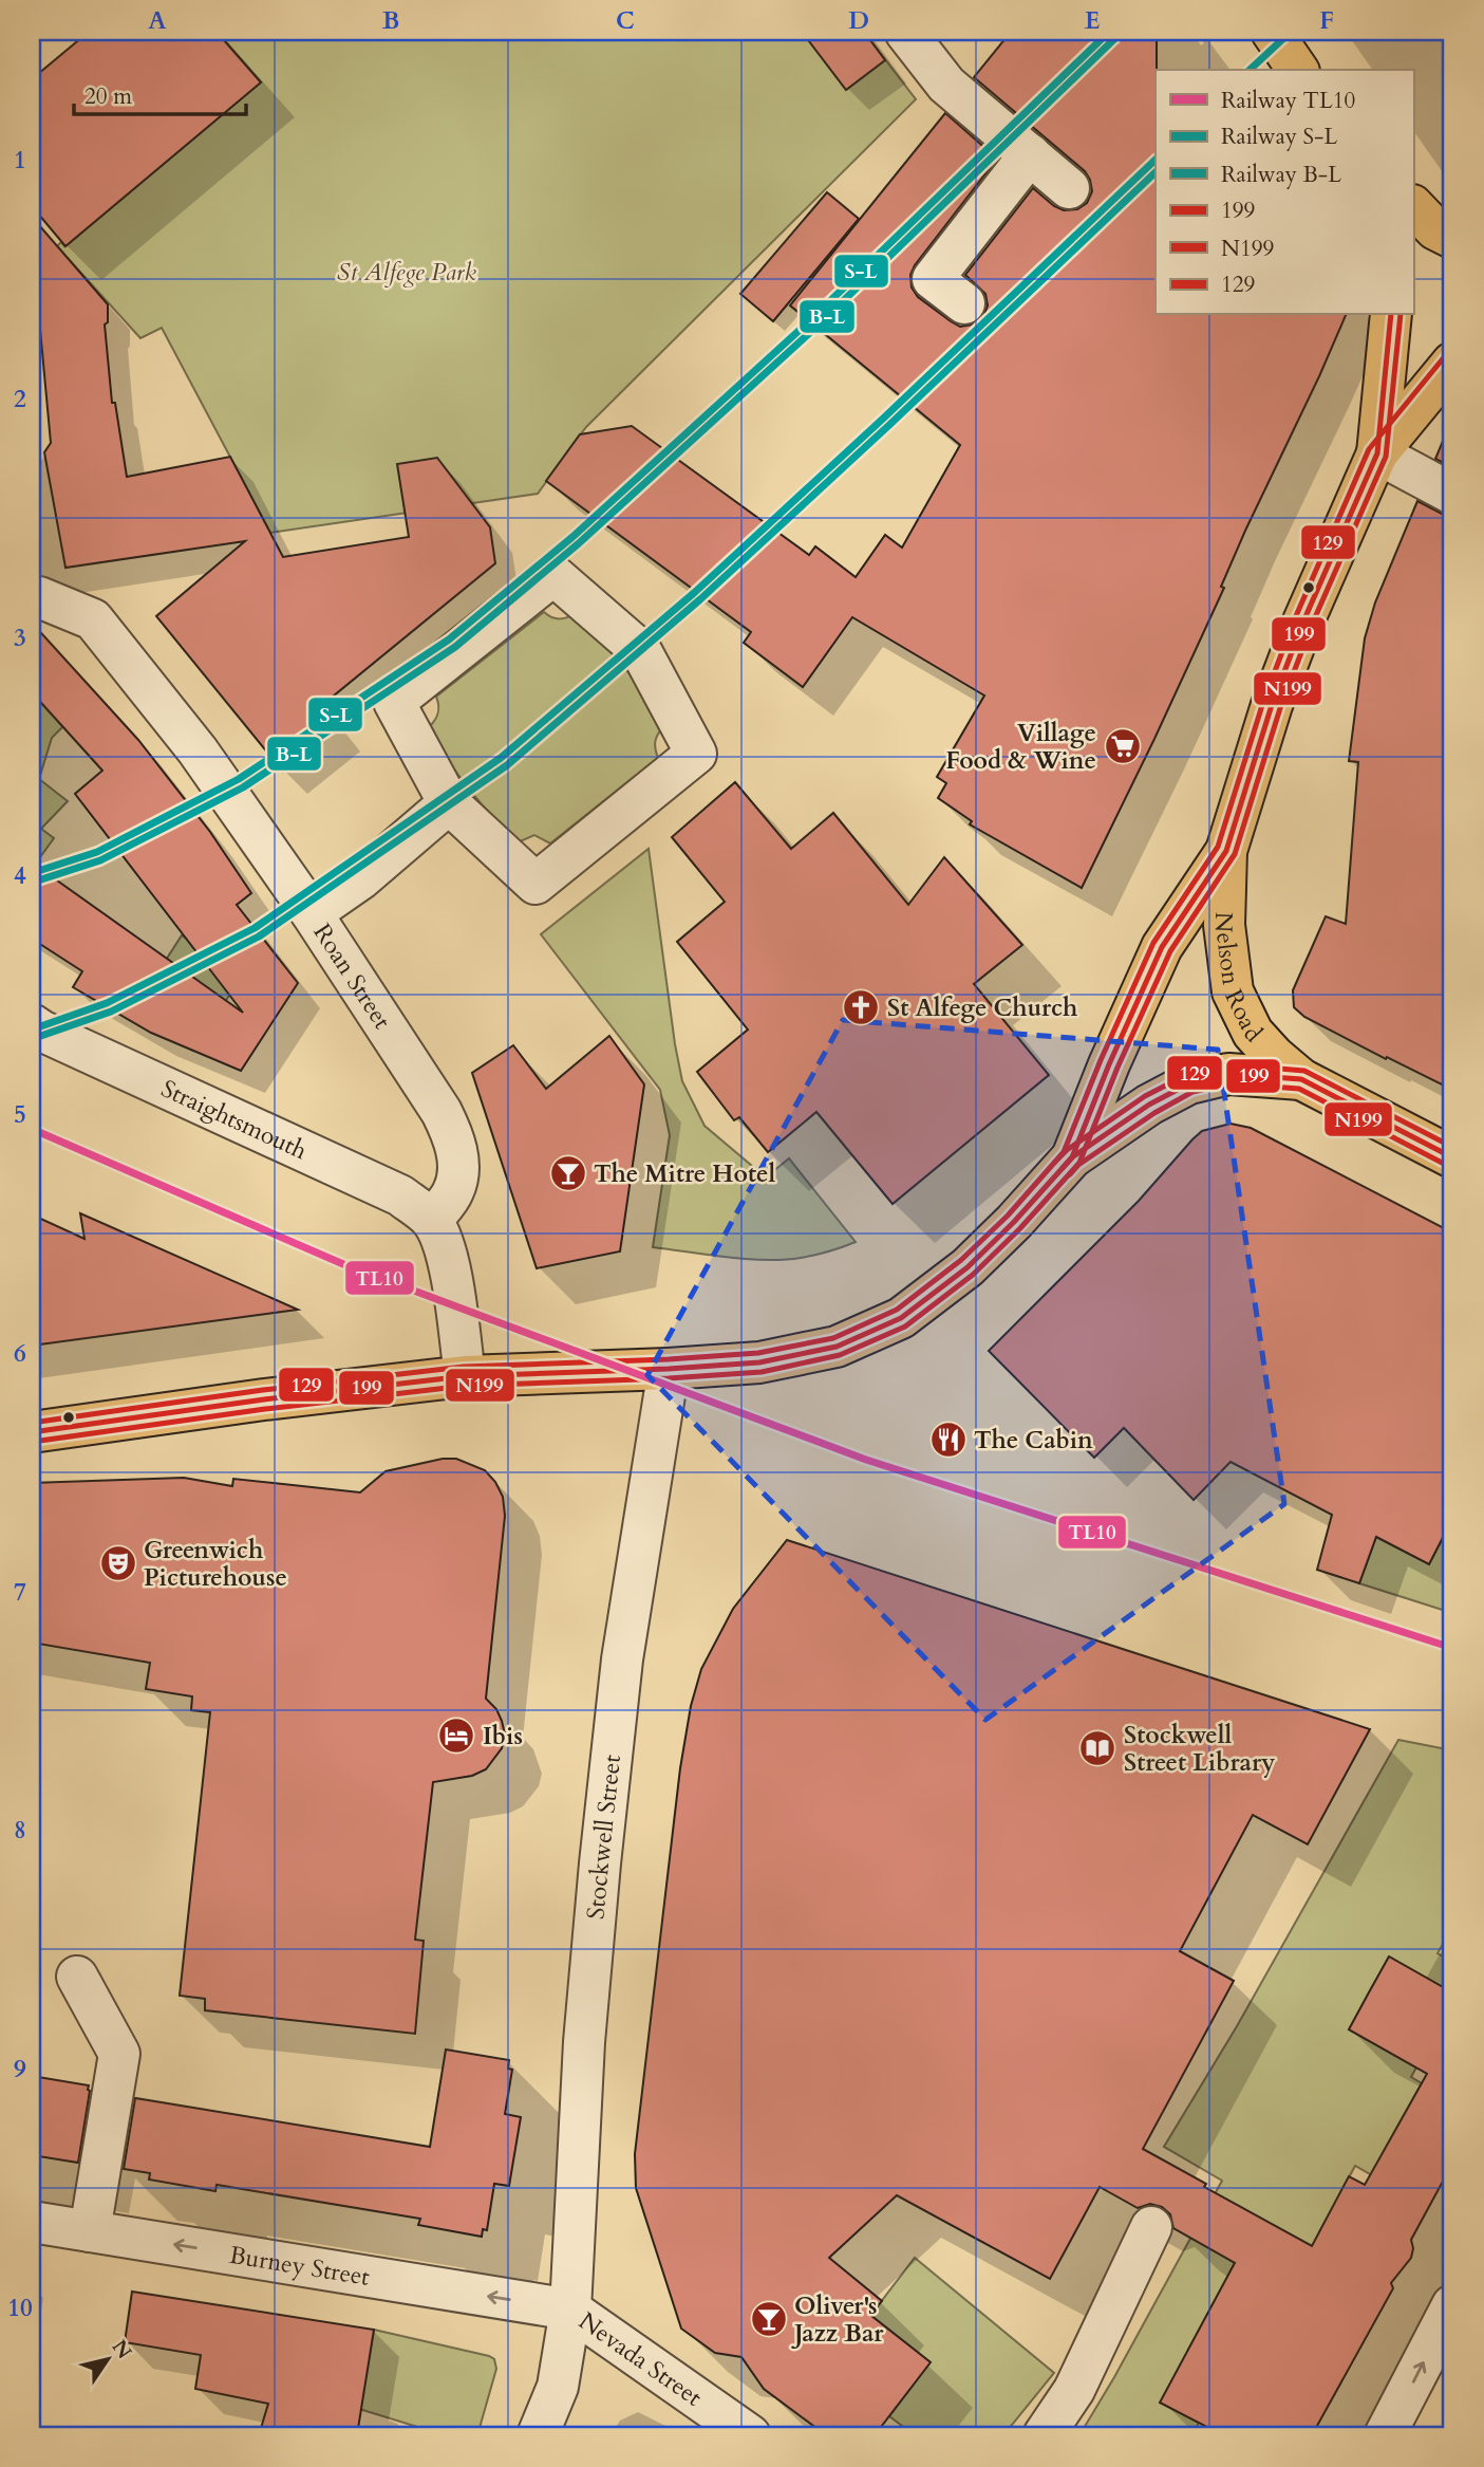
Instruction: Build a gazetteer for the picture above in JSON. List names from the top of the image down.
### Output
{
  "streets": {
    "main road": ["Nelson Road"],
    "street": [
      "Roan Street",
      "Straightsmouth",
      "Stockwell Street",
      "Burney Street",
      "Nevada Street"
    ]
  },
  "crossings": [
    ["Roan Street", "Straightsmouth"],
    ["Stockwell Street", "Burney Street"],
    ["Stockwell Street", "Nevada Street"],
    ["Burney Street", "Nevada Street"]
  ],
  "one_way": ["Burney Street"],
  "parks": ["St Alfege Park"],
  "places": {
    "supermarket": ["Village Food & Wine"],
    "church": ["St Alfege Church"],
    "bar": ["The Mitre Hotel", "Oliver's Jazz Bar"],
    "restaurant": ["The Cabin"],
    "theatre": ["Greenwich Picturehouse"],
    "hotel": ["Ibis"],
    "library": ["Stockwell Street Library"]
  },
  "lines": [
    "rail line S-L",
    "rail line B-L",
    "transit line 199",
    "transit line N199",
    "transit line 129",
    "rail line TL10"
  ],
  "legend": [
    "Railway TL10",
    "Railway S-L",
    "Railway B-L",
    "199",
    "N199",
    "129"
  ],
  "scale_bar": "20 m",
  "north": "top right",
  "grid": {
    "columns": [
      "A",
      "B",
      "C",
      "D",
      "E",
      "F"
    ],
    "rows": [
      "1",
      "2",
      "3",
      "4",
      "5",
      "6",
      "7",
      "8",
      "9",
      "10"
    ]
  }
}
